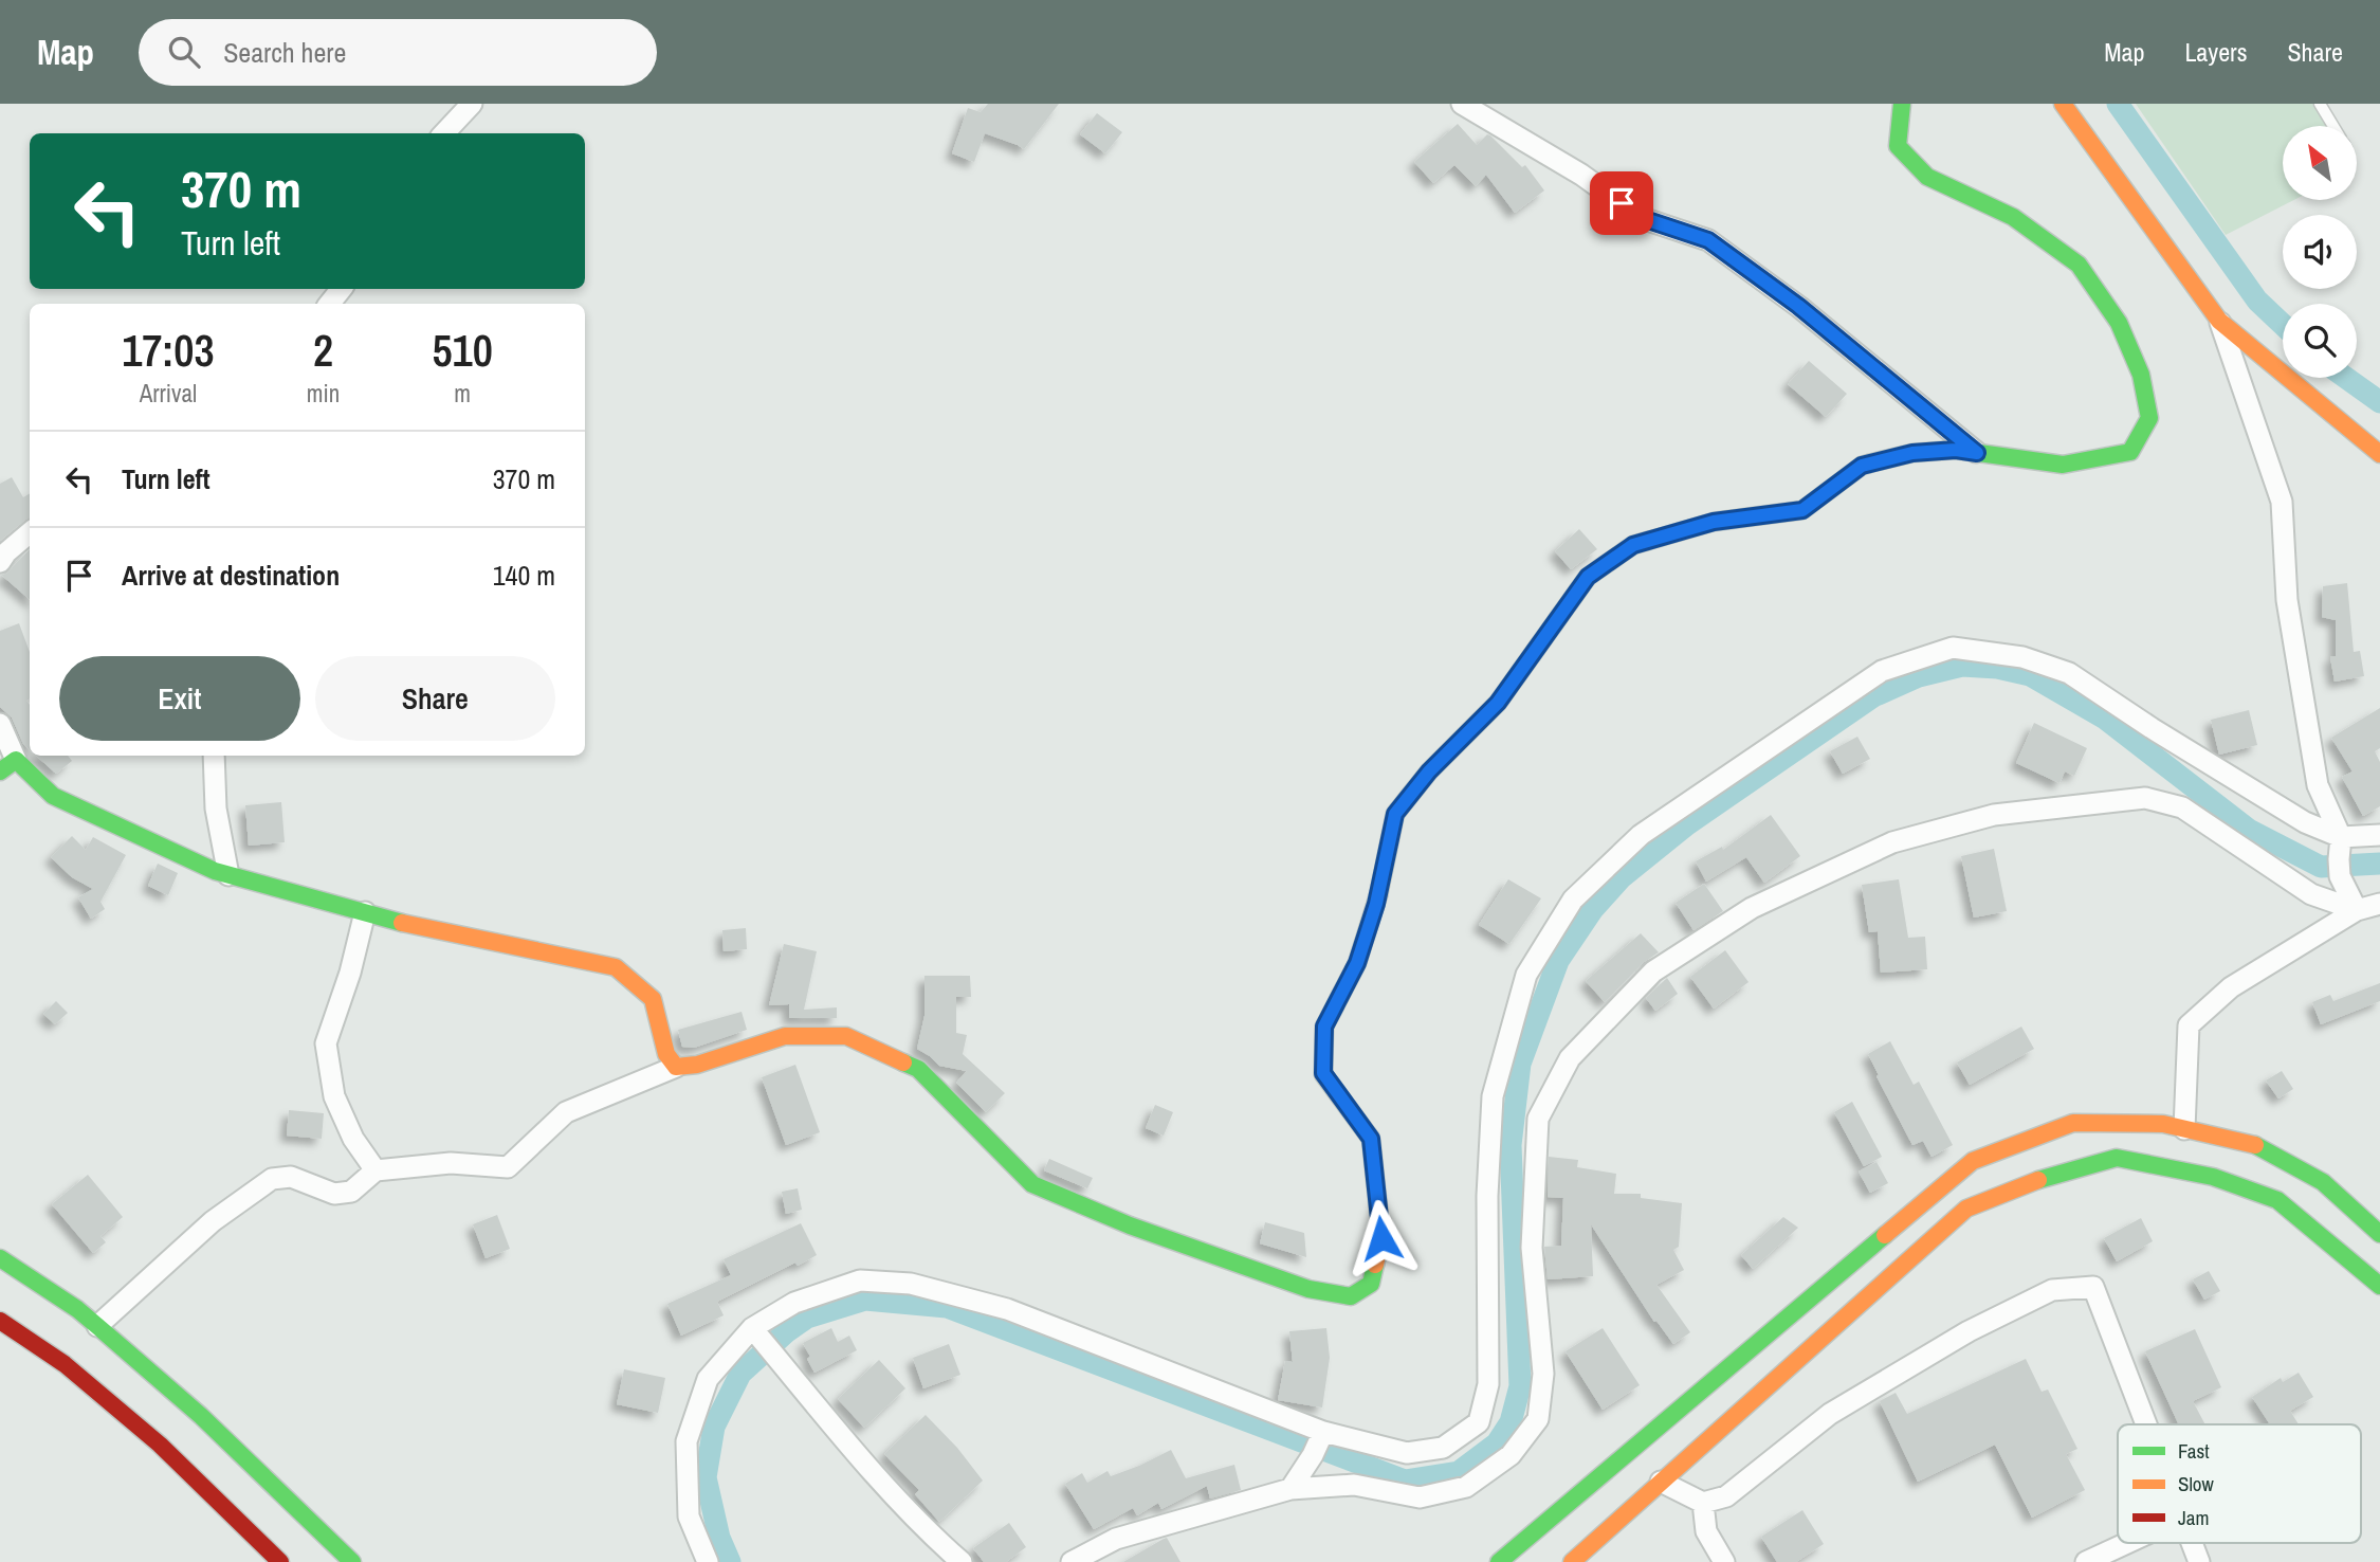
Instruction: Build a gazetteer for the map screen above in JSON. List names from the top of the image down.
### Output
{
  "legend": ["Fast", "Slow", "Jam"],
  "north": "top left",
  "page": {
    "header": "Map",
    "search": "Search here",
    "nav": ["Map", "Layers", "Share"],
    "turn": ["370 m", "Turn left"],
    "eta": [
      "17:03",
      "Arrival",
      "2",
      "min",
      "510",
      "m"
    ],
    "list": [
      {
        "name": "Turn left",
        "value": "370 m"
      },
      {
        "name": "Arrive at destination",
        "value": "140 m"
      }
    ],
    "buttons": ["Exit", "Share"]
  }
}
